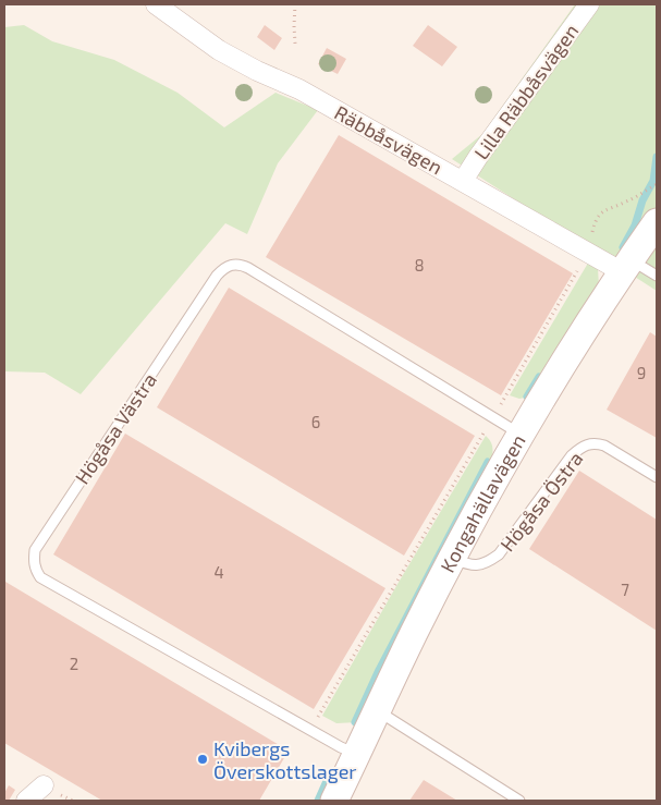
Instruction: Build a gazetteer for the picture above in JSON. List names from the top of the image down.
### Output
{
  "streets": {
    "street": ["Lilla Räbbåsvägen", "Räbbåsvägen", "Kongahällavägen"],
    "lane": ["Högåsa Västra", "Högåsa Östra"]
  },
  "crossings": [
    ["Lilla Räbbåsvägen", "Räbbåsvägen"],
    ["Räbbåsvägen", "Kongahällavägen"],
    ["Högåsa Västra", "Kongahällavägen"],
    ["Högåsa Östra", "Kongahällavägen"]
  ],
  "places": ["Kvibergs Överskottslager"],
  "house_numbers": [
    "8",
    "9",
    "6",
    "4",
    "7",
    "2"
  ]
}
